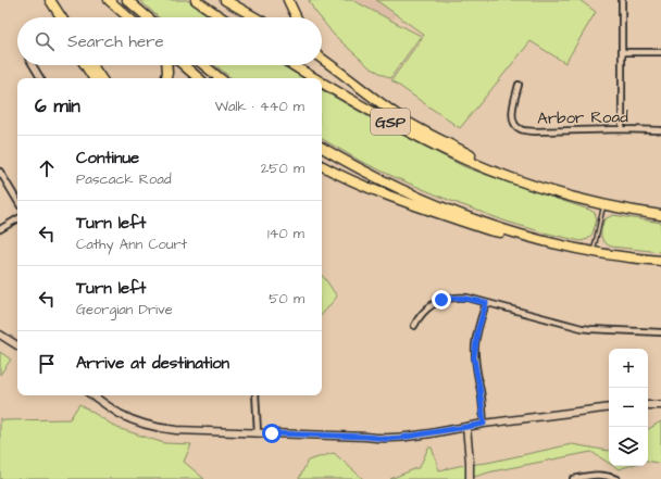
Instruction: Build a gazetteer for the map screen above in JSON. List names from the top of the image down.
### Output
{
  "streets": {
    "highway": ["GSP"],
    "street": ["Arbor Road"]
  },
  "page": {
    "search": "Search here",
    "heading": ["6 min", "Walk · 440 m"],
    "list": [
      ["Continue", "Pascack Road", "250 m"],
      ["Turn left", "Cathy Ann Court", "140 m"],
      ["Turn left", "Georgian Drive", "50 m"],
      "Arrive at destination"
    ],
    "map_buttons": ["+", "−"]
  }
}
